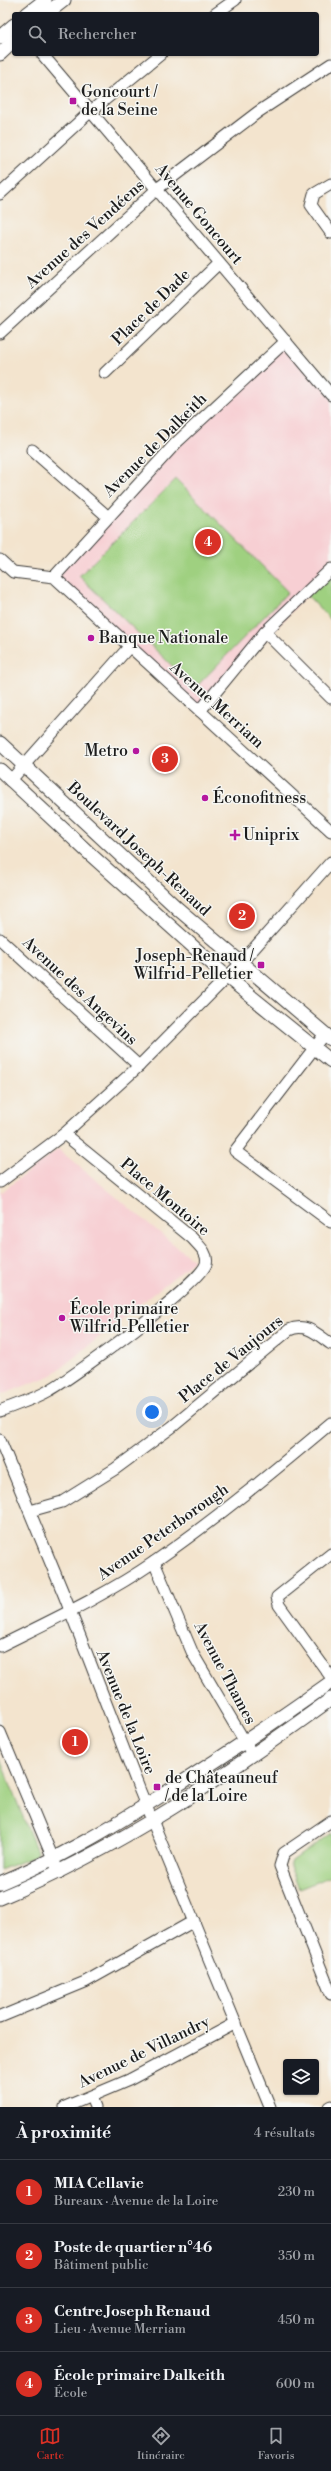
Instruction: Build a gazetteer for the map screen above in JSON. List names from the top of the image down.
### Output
{
  "streets": {
    "street": [
      "Avenue Goncourt",
      "Avenue des Vendéens",
      "Place de Dade",
      "Avenue de Dalkeith",
      "Avenue Merriam",
      "Boulevard Joseph-Renaud",
      "Avenue des Angevins",
      "Place Montoire",
      "Place de Vaujours",
      "Avenue Peterborough",
      "Avenue Thames",
      "Avenue de la Loire",
      "Avenue de Villandry"
    ]
  },
  "crossings": [
    ["Avenue Goncourt", "Avenue des Vendéens"],
    ["Avenue Goncourt", "Place de Dade"],
    ["Avenue Goncourt", "Avenue de Dalkeith"],
    ["Avenue de Dalkeith", "Avenue Merriam"],
    ["Place de Vaujours", "Avenue de la Loire"],
    ["Avenue Peterborough", "Avenue Thames"],
    ["Avenue Peterborough", "Avenue de la Loire"],
    ["Avenue de la Loire", "Avenue de Villandry"]
  ],
  "places": {
    "transit": ["Goncourt / de la Seine", "Joseph-Renaud / Wilfrid-Pelletier", "de Châteauneuf / de la Loire"],
    "other": [
      "Banque Nationale",
      "Metro",
      "Éconofitness",
      "École primaire Wilfrid-Pelletier"
    ],
    "health": ["Uniprix"]
  },
  "page": {
    "search": "Rechercher",
    "pins": [
      "4",
      "3",
      "2",
      "1"
    ],
    "heading": ["À proximité", "4 résultats"],
    "list": [
      {
        "mark": "1",
        "name": "MIA Cellavie",
        "note": "Bureaux · Avenue de la Loire",
        "value": "230 m"
      },
      {
        "mark": "2",
        "name": "Poste de quartier n°46",
        "note": "Bâtiment public",
        "value": "350 m"
      },
      {
        "mark": "3",
        "name": "Centre Joseph Renaud",
        "note": "Lieu · Avenue Merriam",
        "value": "450 m"
      },
      {
        "mark": "4",
        "name": "École primaire Dalkeith",
        "note": "École",
        "value": "600 m"
      }
    ],
    "nav": ["Carte", "Itinéraire", "Favoris"]
  }
}
